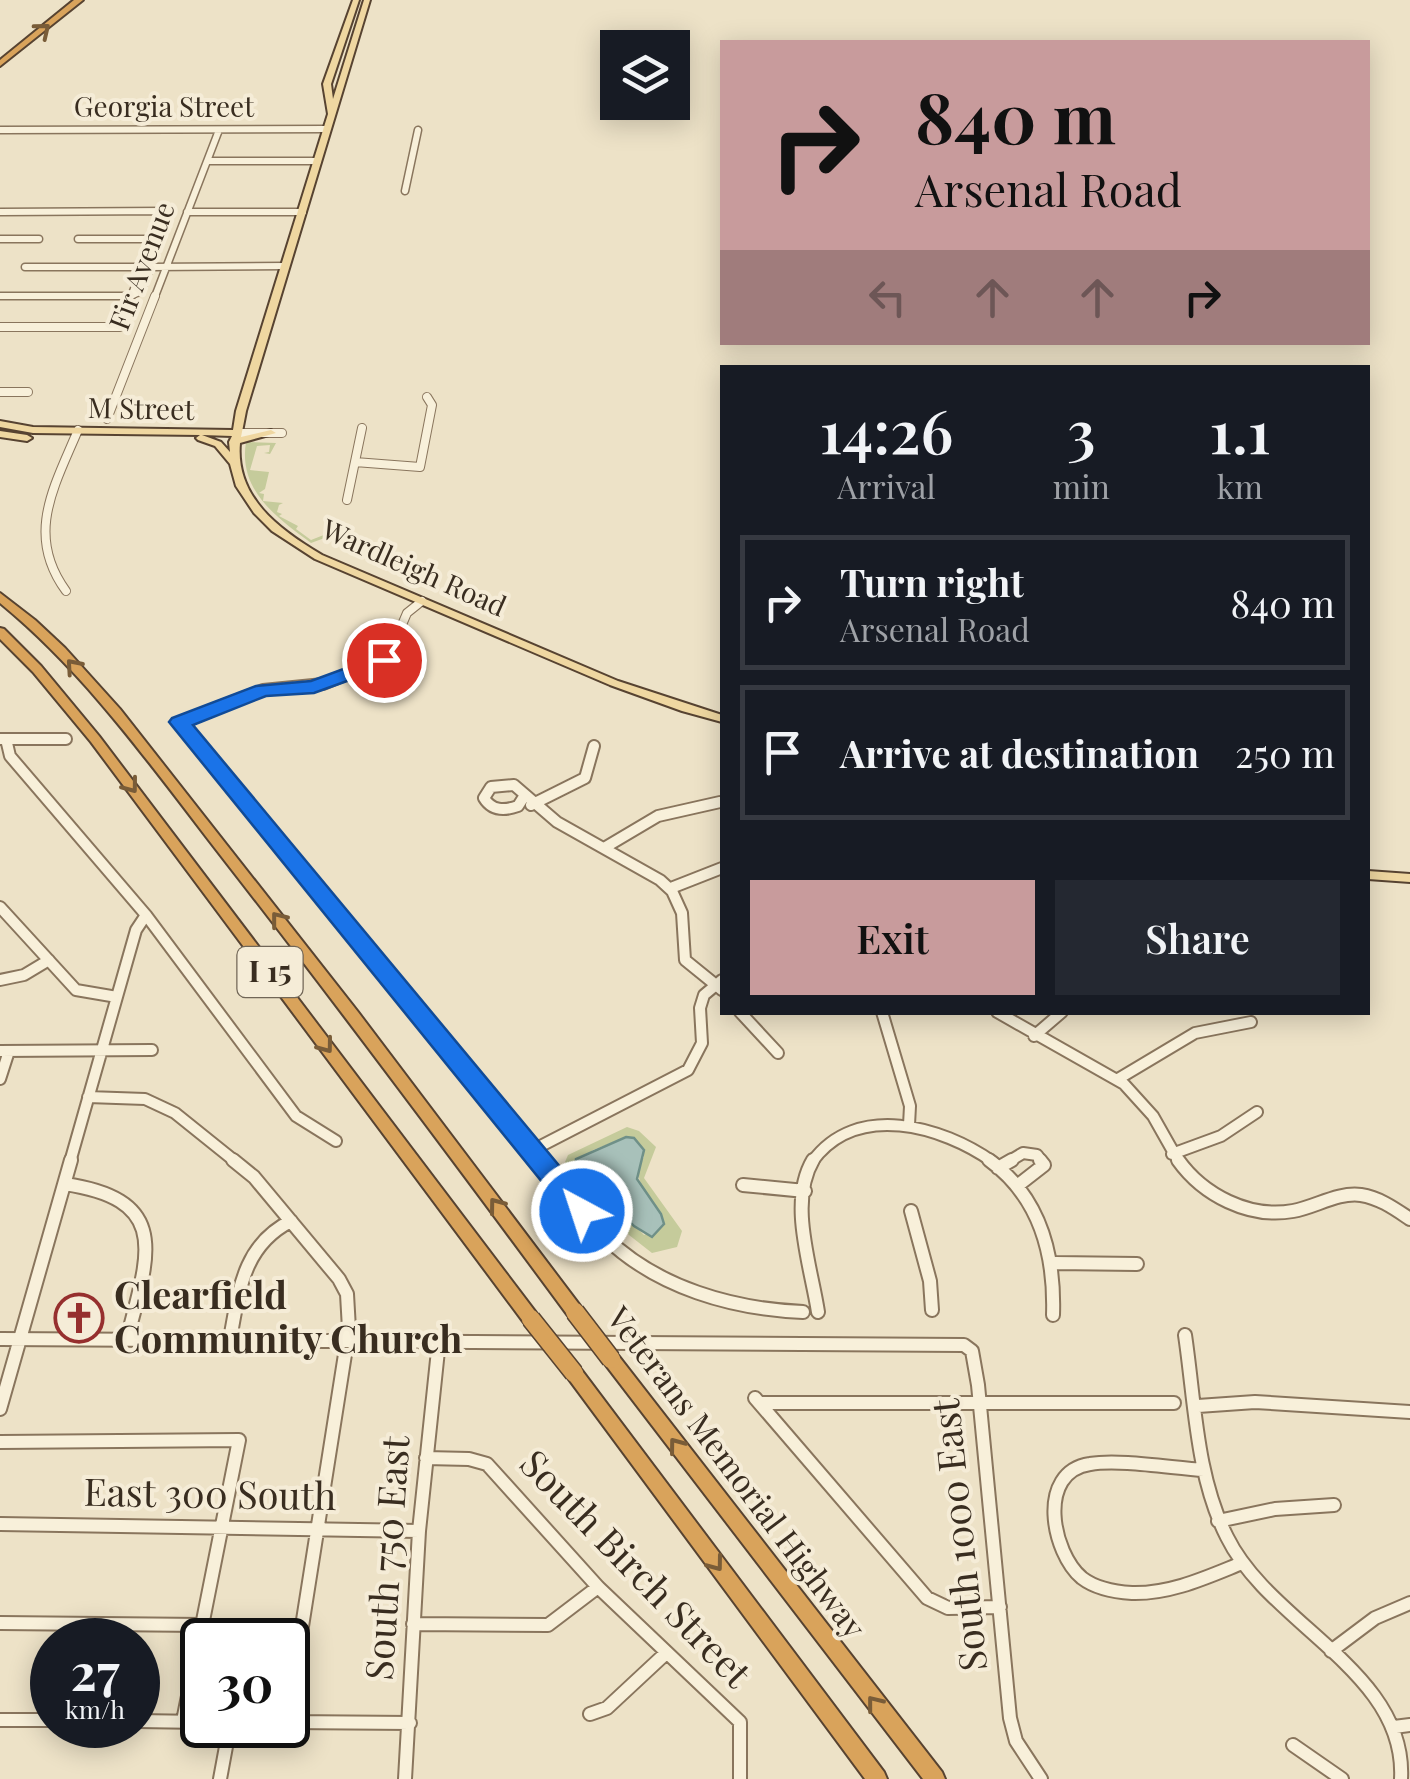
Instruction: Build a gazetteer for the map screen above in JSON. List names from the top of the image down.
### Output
{
  "streets": {
    "highway": ["I 15", "Veterans Memorial Highway"],
    "main road": ["M Street", "Wardleigh Road"],
    "street": [
      "Georgia Street",
      "Fir Avenue",
      "East 300 South",
      "South 1000 East",
      "South 750 East",
      "South Birch Street"
    ]
  },
  "crossings": [
    ["Georgia Street", "Fir Avenue"],
    ["East 300 South", "South 750 East"],
    ["South 1000 East", "South 750 East"],
    ["South 750 East", "South Birch Street"]
  ],
  "places": {
    "church": ["Clearfield Community Church"]
  },
  "page": {
    "turn": ["840 m", "Arsenal Road"],
    "eta": [
      "14:26",
      "Arrival",
      "3",
      "min",
      "1.1",
      "km"
    ],
    "list": [
      {
        "name": "Turn right",
        "note": "Arsenal Road",
        "value": "840 m"
      },
      {
        "name": "Arrive at destination",
        "value": "250 m"
      }
    ],
    "buttons": ["Exit", "Share"],
    "speed": "27 km/h",
    "limit": "30"
  }
}
